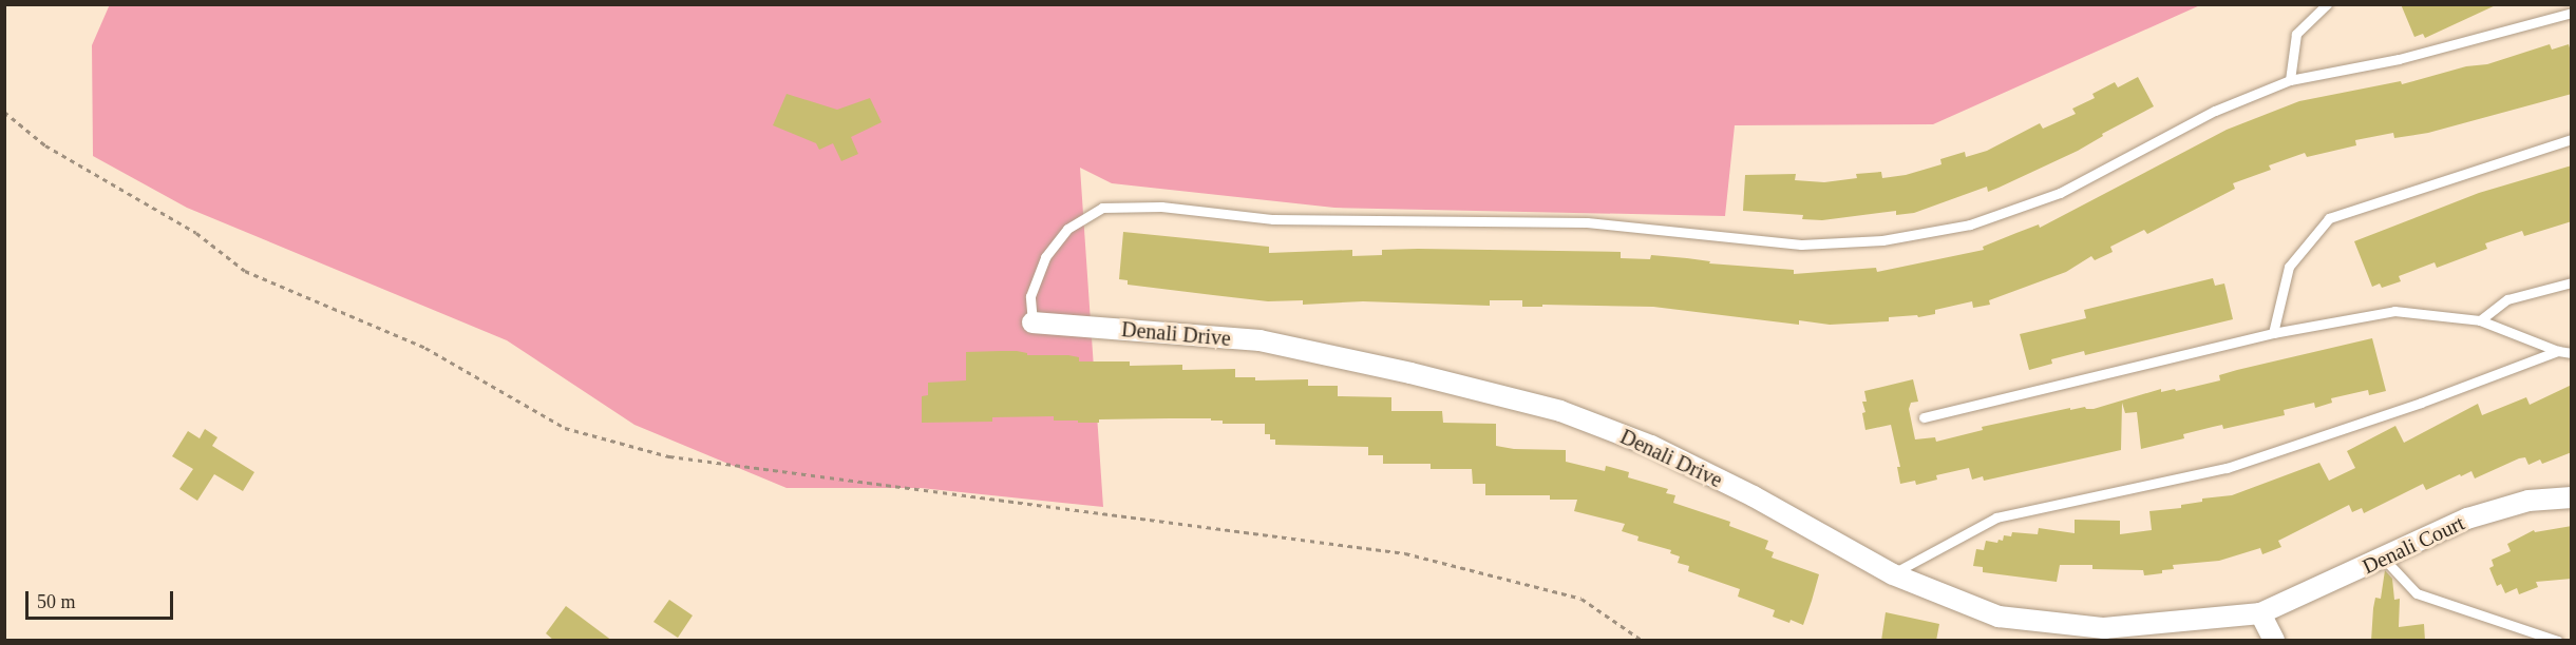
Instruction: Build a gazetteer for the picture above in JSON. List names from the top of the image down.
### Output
{
  "streets": {
    "street": ["Denali Drive", "Denali Court"]
  },
  "crossings": [
    ["Denali Drive", "Denali Court"]
  ],
  "scale_bar": "50 m"
}
